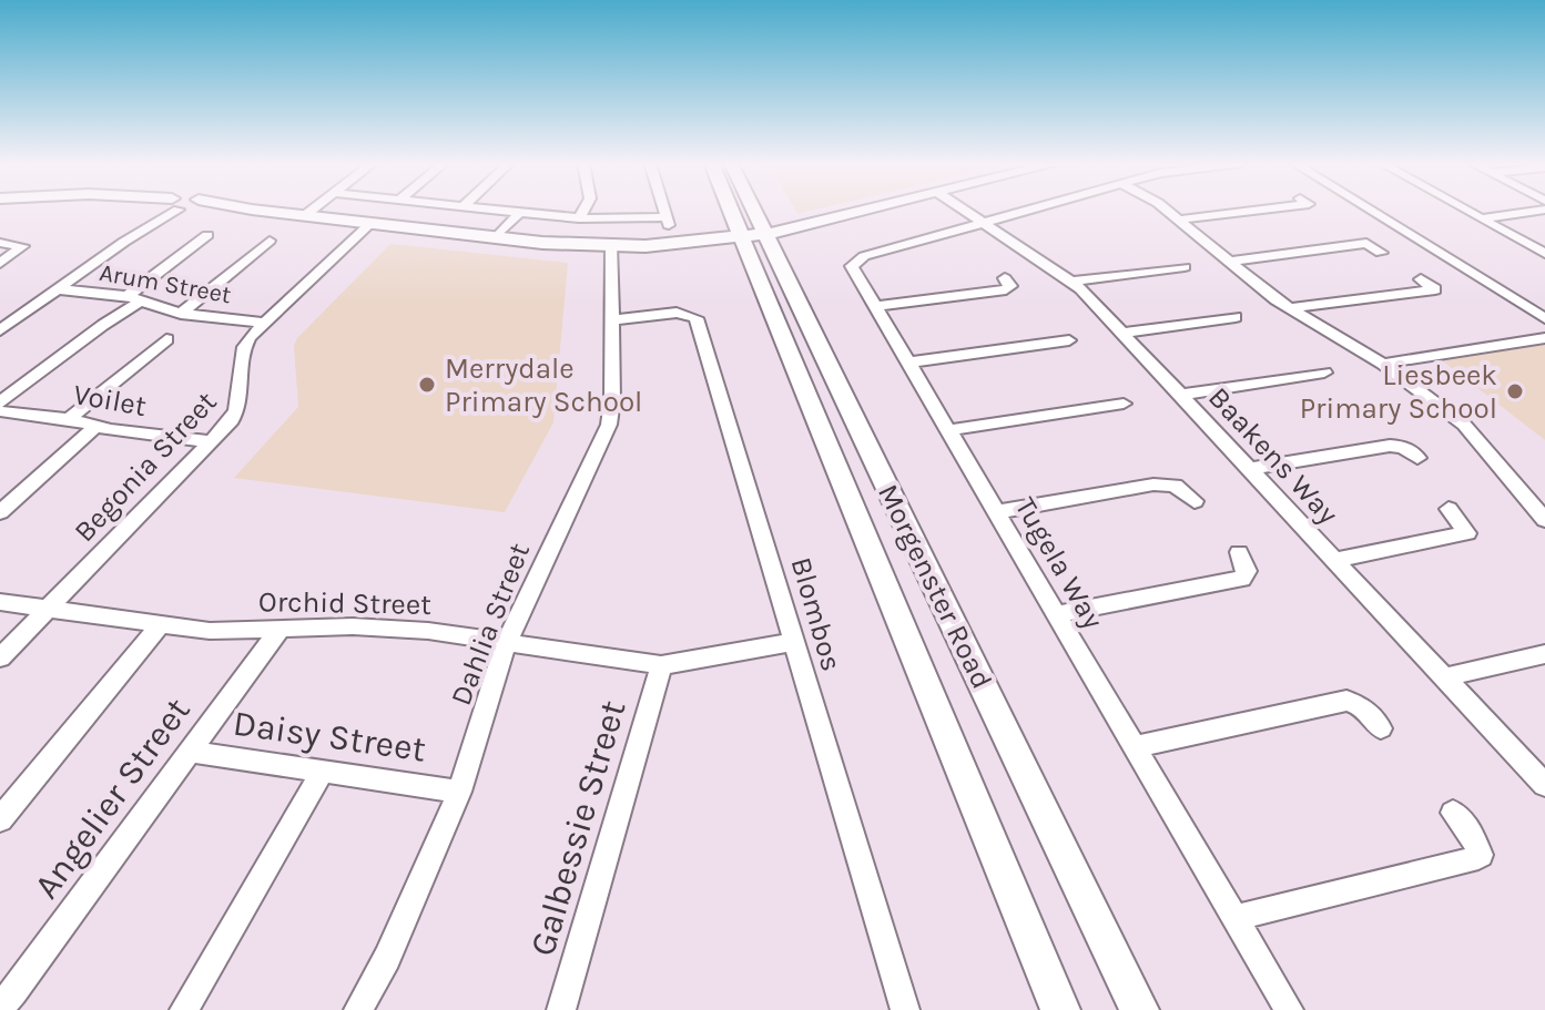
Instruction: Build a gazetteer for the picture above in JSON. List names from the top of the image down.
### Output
{
  "streets": {
    "main road": ["Morgenster Road"],
    "street": [
      "Arum Street",
      "Voilet",
      "Baakens Way",
      "Begonia Street",
      "Tugela Way",
      "Orchid Street",
      "Blombos",
      "Dahlia Street",
      "Daisy Street",
      "Angelier Street",
      "Galbessie Street"
    ]
  },
  "crossings": [
    ["Arum Street", "Begonia Street"],
    ["Voilet", "Begonia Street"],
    ["Baakens Way", "Tugela Way"],
    ["Begonia Street", "Orchid Street"],
    ["Orchid Street", "Blombos"],
    ["Orchid Street", "Dahlia Street"],
    ["Orchid Street", "Angelier Street"],
    ["Orchid Street", "Galbessie Street"],
    ["Blombos", "Dahlia Street"],
    ["Dahlia Street", "Daisy Street"],
    ["Daisy Street", "Angelier Street"]
  ],
  "places": ["Merrydale Primary School", "Liesbeek Primary School"]
}
